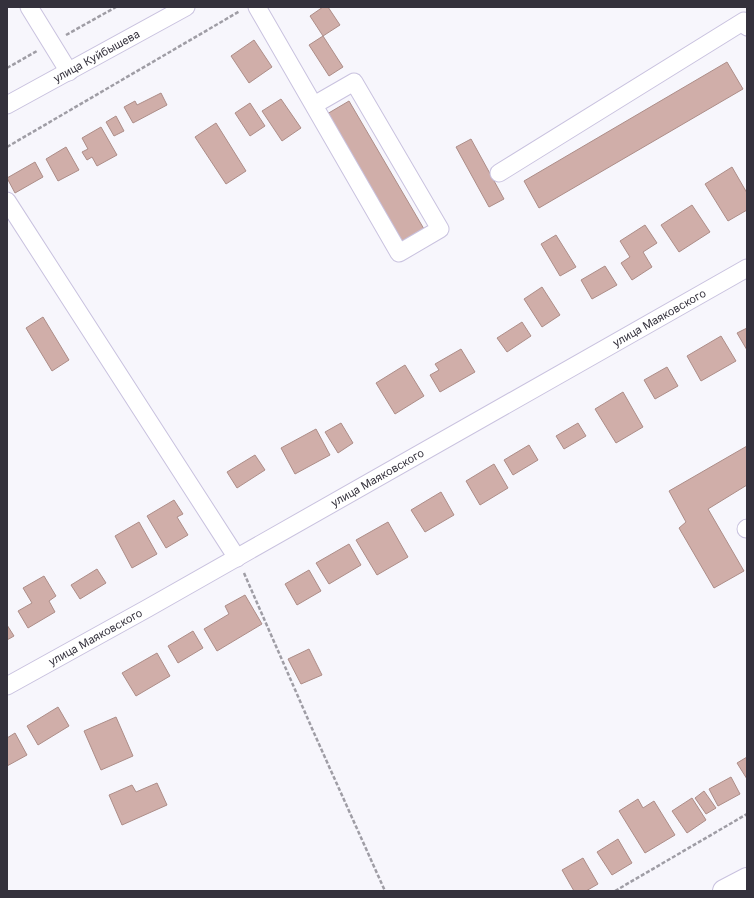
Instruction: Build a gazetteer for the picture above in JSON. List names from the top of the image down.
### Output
{
  "streets": {
    "street": ["улица Куйбышева", "улица Маяковского"]
  }
}
